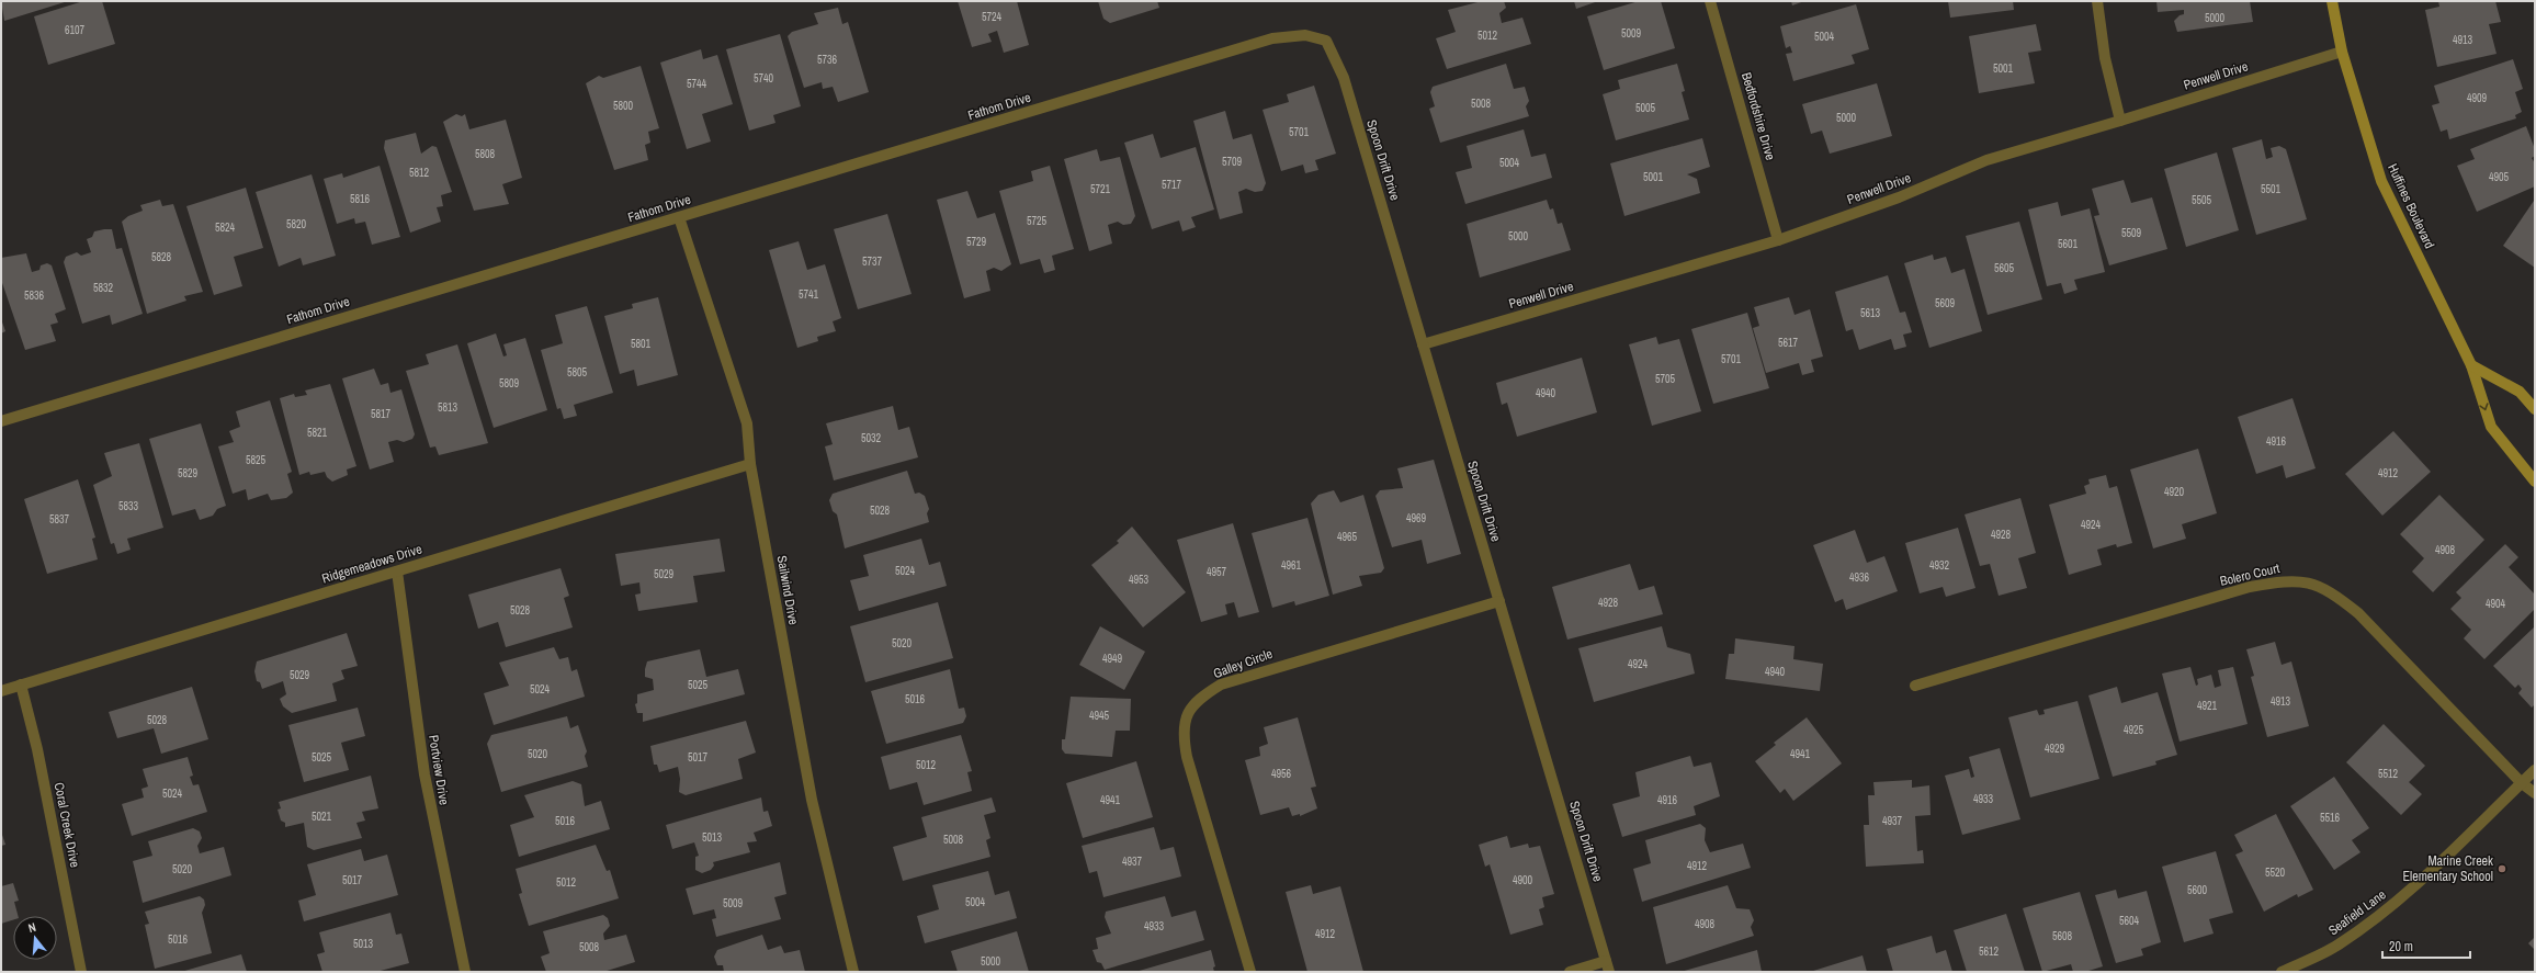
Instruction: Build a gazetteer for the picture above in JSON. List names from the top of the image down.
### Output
{
  "streets": {
    "main road": ["Huffines Boulevard"],
    "street": [
      "Penwell Drive",
      "Fathom Drive",
      "Bedfordshire Drive",
      "Spoon Drift Drive",
      "Ridgemeadows Drive",
      "Bolero Court",
      "Sailwind Drive",
      "Galley Circle",
      "Portview Drive",
      "Coral Creek Drive",
      "Seafield Lane"
    ]
  },
  "crossings": [
    ["Penwell Drive", "Bedfordshire Drive"],
    ["Penwell Drive", "Spoon Drift Drive"],
    ["Penwell Drive", "Huffines Boulevard"],
    ["Fathom Drive", "Spoon Drift Drive"],
    ["Fathom Drive", "Sailwind Drive"],
    ["Spoon Drift Drive", "Galley Circle"],
    ["Ridgemeadows Drive", "Sailwind Drive"],
    ["Ridgemeadows Drive", "Portview Drive"],
    ["Ridgemeadows Drive", "Coral Creek Drive"],
    ["Bolero Court", "Seafield Lane"]
  ],
  "places": ["Marine Creek Elementary School"],
  "house_numbers": [
    "5724",
    "5000",
    "6107",
    "5009",
    "5012",
    "5004",
    "4913",
    "5736",
    "5001",
    "5740",
    "5744",
    "4909",
    "5008",
    "5800",
    "5005",
    "5000",
    "5701",
    "5808",
    "5709",
    "5004",
    "5812",
    "5001",
    "4905",
    "5717",
    "5721",
    "5501",
    "5816",
    "5505",
    "5725",
    "5820",
    "5824",
    "5509",
    "5000",
    "5729",
    "5601",
    "5828",
    "5737",
    "5605",
    "5832",
    "5741",
    "5836",
    "5609",
    "5613",
    "5617",
    "5801",
    "5701",
    "5805",
    "5705",
    "5809",
    "4940",
    "5813",
    "5817",
    "5821",
    "5032",
    "4916",
    "5825",
    "5829",
    "4912",
    "4920",
    "5833",
    "5028",
    "4969",
    "5837",
    "4924",
    "4928",
    "4965",
    "4908",
    "4961",
    "4932",
    "5024",
    "4957",
    "5029",
    "4936",
    "4953",
    "4928",
    "4904",
    "5028",
    "5020",
    "4949",
    "4924",
    "4940",
    "5029",
    "5025",
    "5024",
    "5016",
    "4913",
    "4921",
    "4945",
    "5028",
    "4925",
    "4929",
    "5020",
    "4941",
    "5025",
    "5017",
    "5012",
    "4956",
    "5512",
    "5024",
    "4933",
    "4941",
    "4916",
    "5021",
    "5516",
    "5016",
    "4937",
    "5013",
    "5008",
    "4937",
    "4912",
    "5020",
    "5520",
    "5017",
    "4900",
    "5012",
    "5600",
    "5004",
    "5009",
    "5604",
    "4908",
    "4933",
    "4912",
    "5608",
    "5016",
    "5013",
    "5008",
    "5612",
    "5000"
  ],
  "scale_bar": "20 m",
  "north": "top"
}
